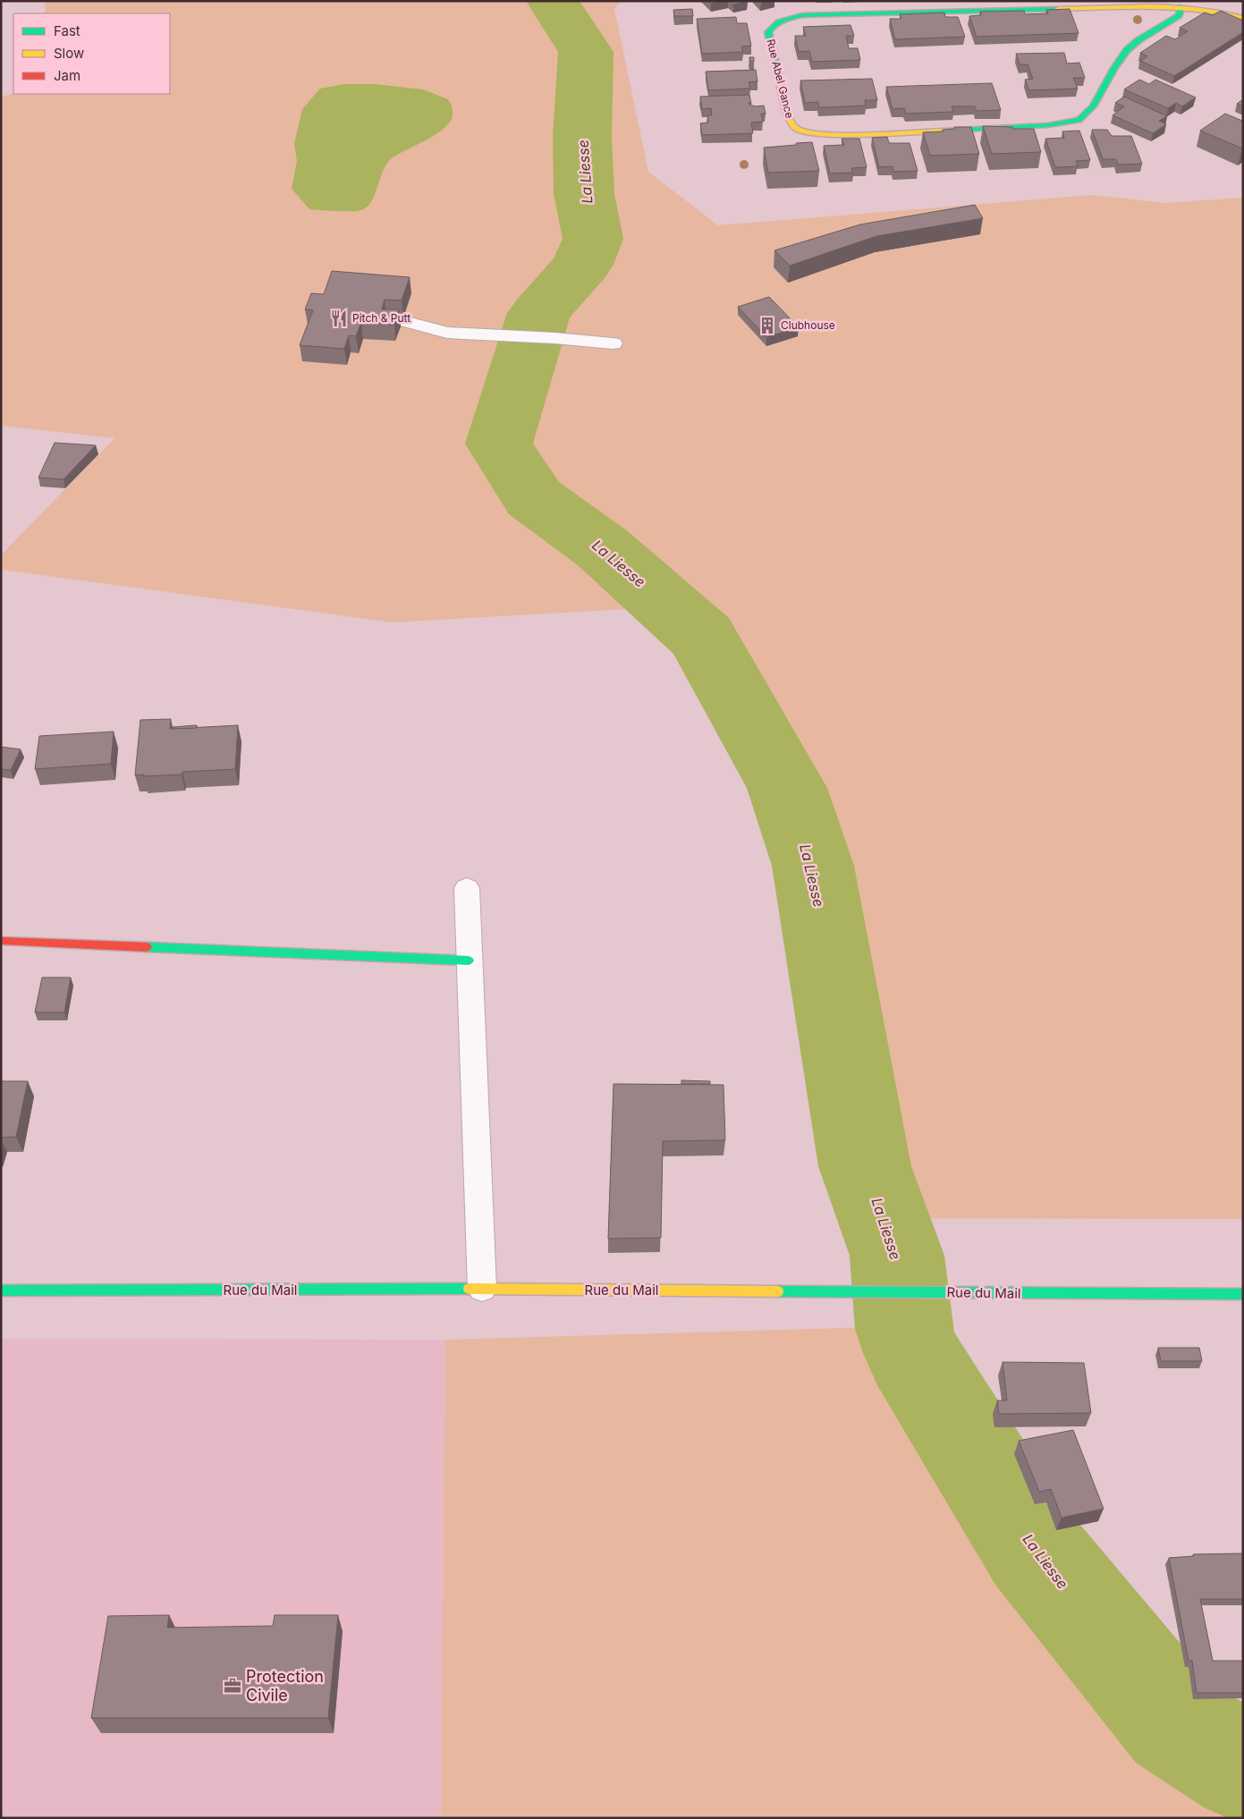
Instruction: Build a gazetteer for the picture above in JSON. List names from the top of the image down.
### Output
{
  "streets": {
    "street": ["Rue Abel Gance", "Rue du Mail"]
  },
  "water": ["La Liesse"],
  "places": {
    "restaurant": ["Pitch & Putt"],
    "building": ["Clubhouse"],
    "office": ["Protection Civile"]
  },
  "legend": ["Fast", "Slow", "Jam"]
}
